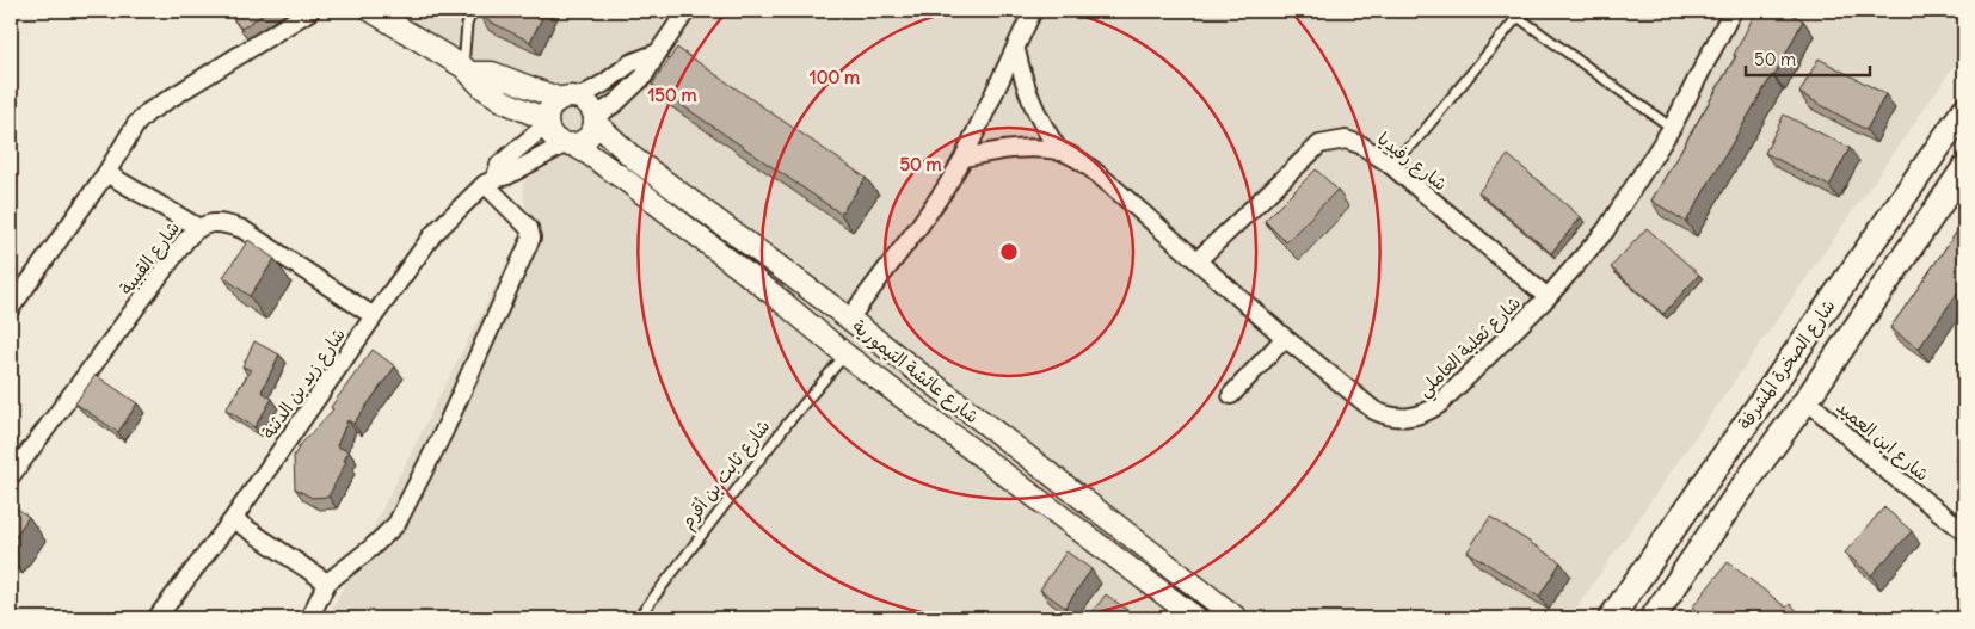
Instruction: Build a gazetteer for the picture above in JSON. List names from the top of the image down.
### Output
{
  "streets": {
    "main road": ["شارع الصخرة المشرفة"],
    "street": [
      "شارع رفيديا",
      "شارع القبيبة",
      "شارع ثعلبة العاملي",
      "شارع عائشة التيمورية",
      "شارع زيد بن الدثنة",
      "شارع ابن العميد"
    ],
    "lane": ["شارع ثابت بن أقرم"]
  },
  "crossings": [
    ["شارع رفيديا", "شارع ثعلبة العاملي"],
    ["شارع القبيبة", "شارع زيد بن الدثنة"],
    ["شارع الصخرة المشرفة", "شارع ابن العميد"],
    ["شارع عائشة التيمورية", "شارع زيد بن الدثنة"],
    ["شارع عائشة التيمورية", "شارع ثابت بن أقرم"]
  ],
  "scale_bar": "50 m",
  "rings": ["100 m", "150 m", "50 m"]
}
